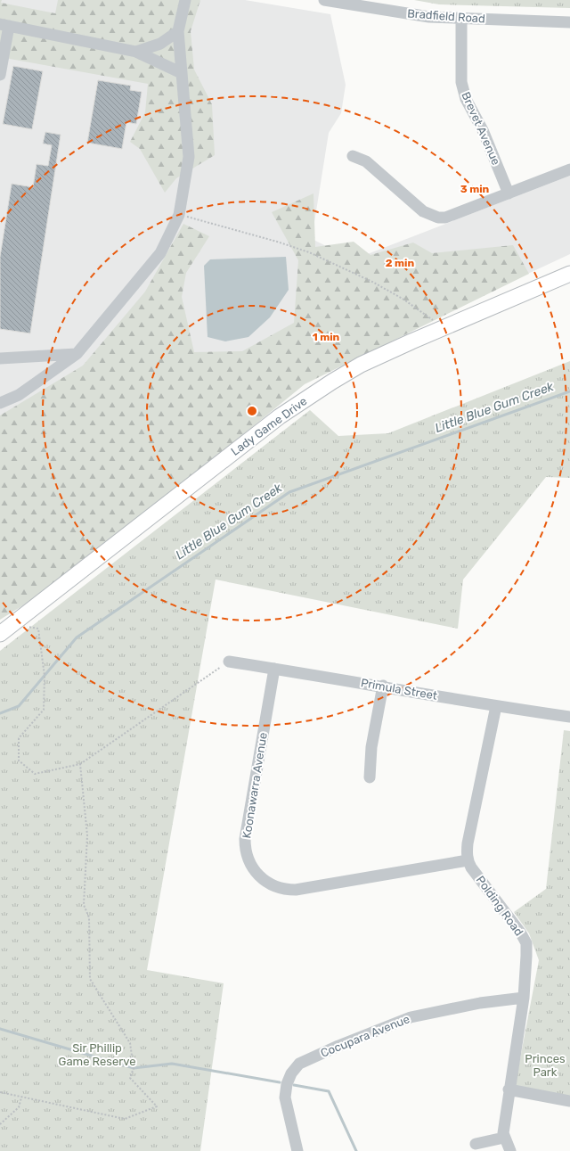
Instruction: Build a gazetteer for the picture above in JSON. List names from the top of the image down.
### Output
{
  "streets": {
    "main road": ["Lady Game Drive"],
    "street": [
      "Bradfield Road",
      "Brevet Avenue",
      "Primula Street",
      "Koonawarra Avenue",
      "Polding Road",
      "Cocupara Avenue"
    ]
  },
  "crossings": [
    ["Bradfield Road", "Brevet Avenue"],
    ["Primula Street", "Koonawarra Avenue"],
    ["Koonawarra Avenue", "Polding Road"],
    ["Polding Road", "Cocupara Avenue"]
  ],
  "water": ["Little Blue Gum Creek"],
  "parks": ["Sir Phillip Game Reserve", "Princes Park"],
  "rings": ["3 min", "2 min", "1 min"]
}
